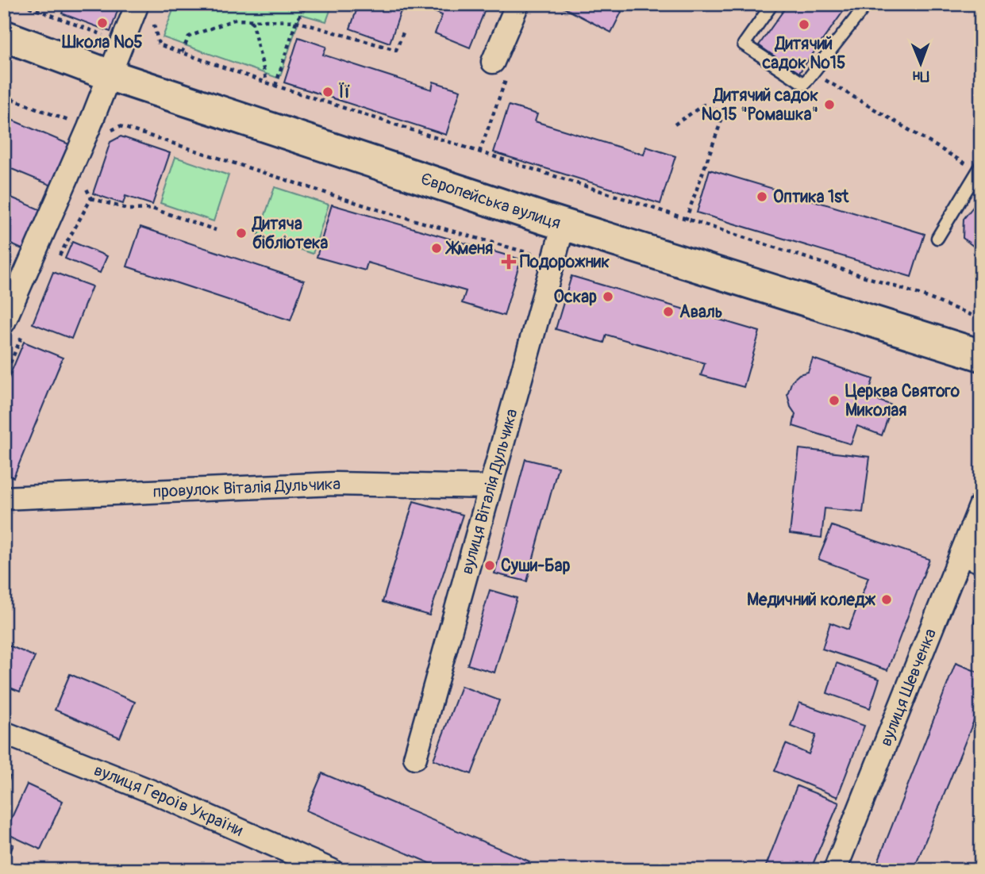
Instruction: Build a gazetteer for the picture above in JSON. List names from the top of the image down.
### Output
{
  "streets": {
    "street": [
      "Європейська вулиця",
      "провулок Віталія Дульчика",
      "вулиця Віталія Дульчика",
      "вулиця Шевченка",
      "вулиця Героїв України"
    ]
  },
  "crossings": [
    ["Європейська вулиця", "вулиця Віталія Дульчика"],
    ["провулок Віталія Дульчика", "вулиця Віталія Дульчика"]
  ],
  "places": {
    "other": [
      "Школа №5",
      "Дитячий садок №15",
      "Її",
      "Дитячий садок №15 \"Ромашка\"",
      "Оптика 1st",
      "Дитяча бібліотека",
      "Жменя",
      "Оскар",
      "Аваль",
      "Церква Святого Миколая",
      "Суши-Бар",
      "Медичний коледж"
    ],
    "health": ["Подорожник"]
  },
  "north": "bottom"
}
